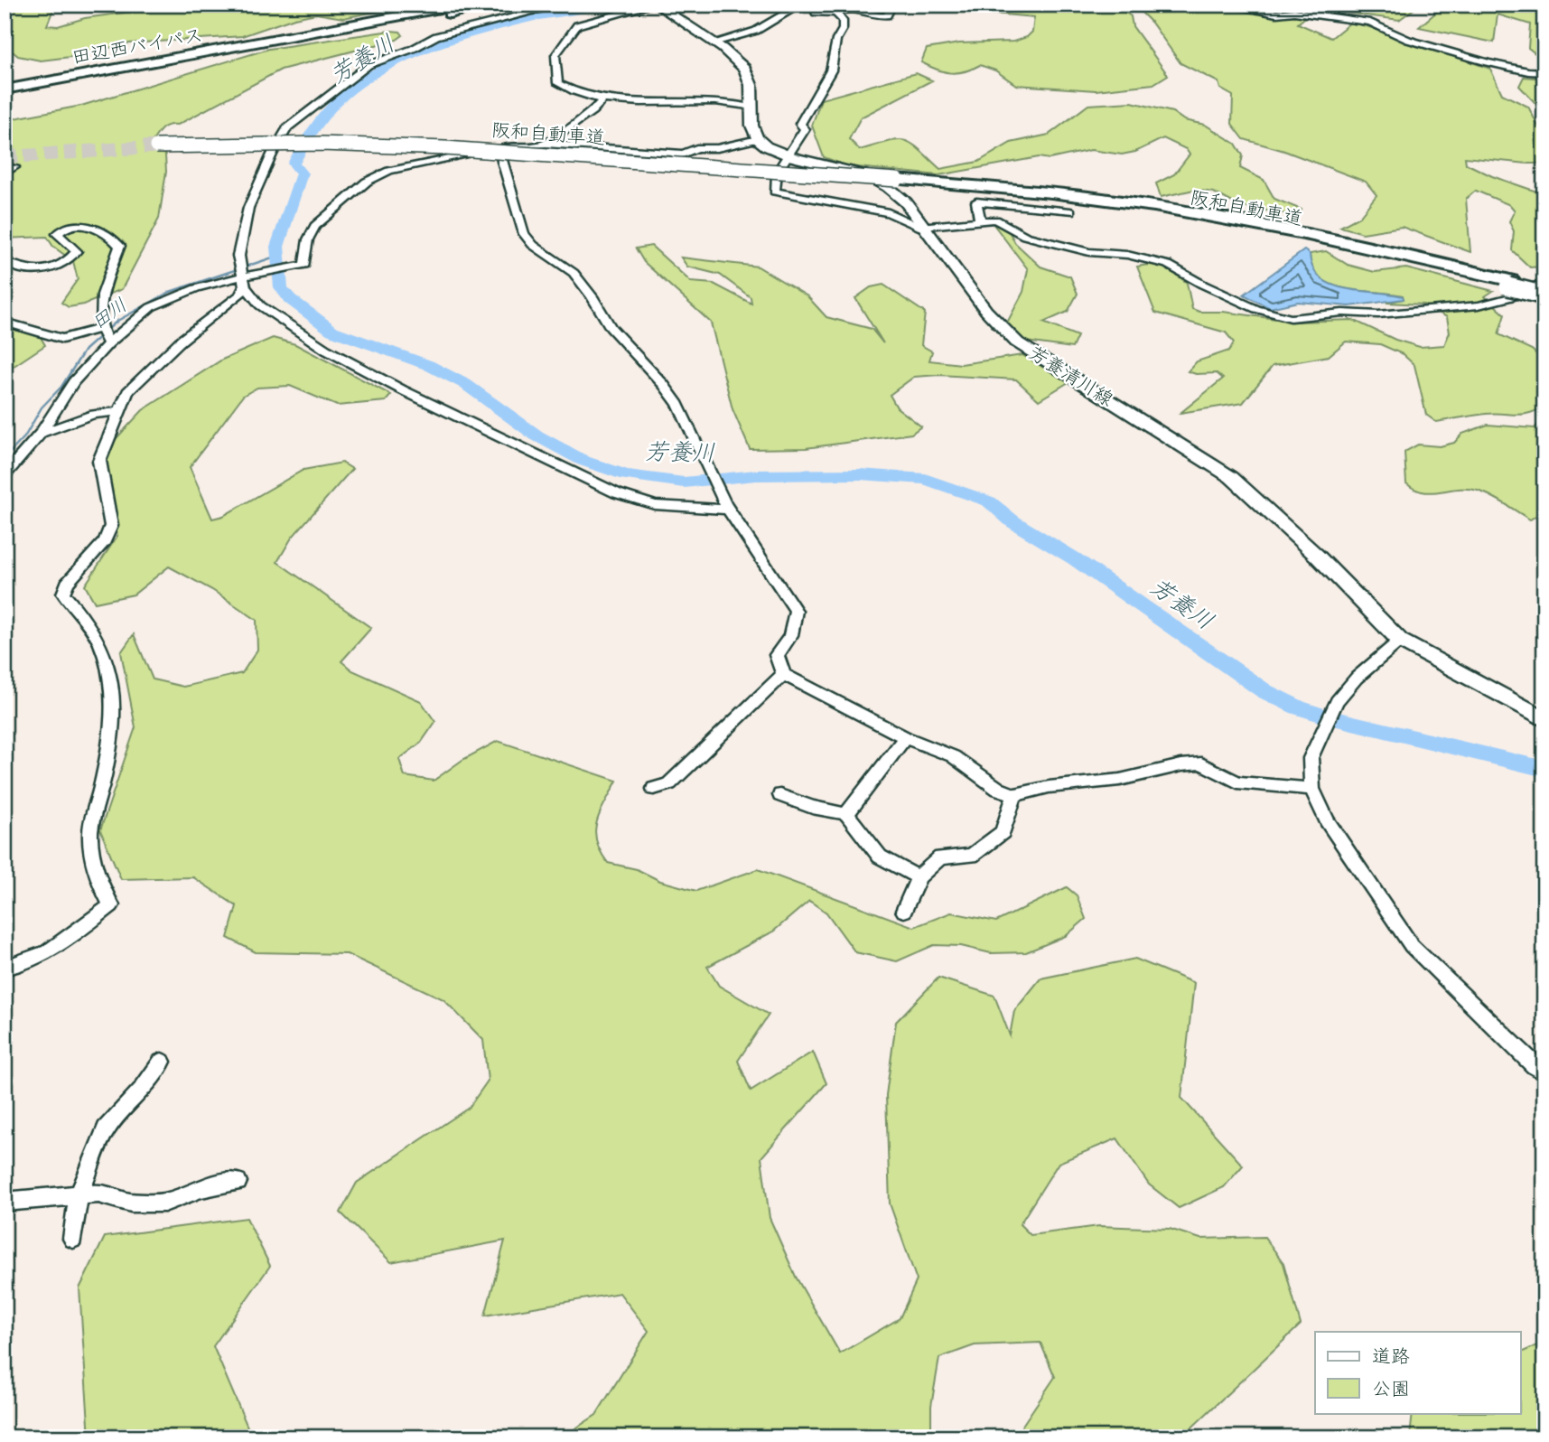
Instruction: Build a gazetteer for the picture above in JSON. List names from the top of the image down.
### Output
{
  "streets": {
    "highway": ["田辺西バイパス", "阪和自動車道"],
    "main road": ["芳養清川線"]
  },
  "water": ["芳養川", "田川"],
  "legend": ["道路", "公園"]
}
